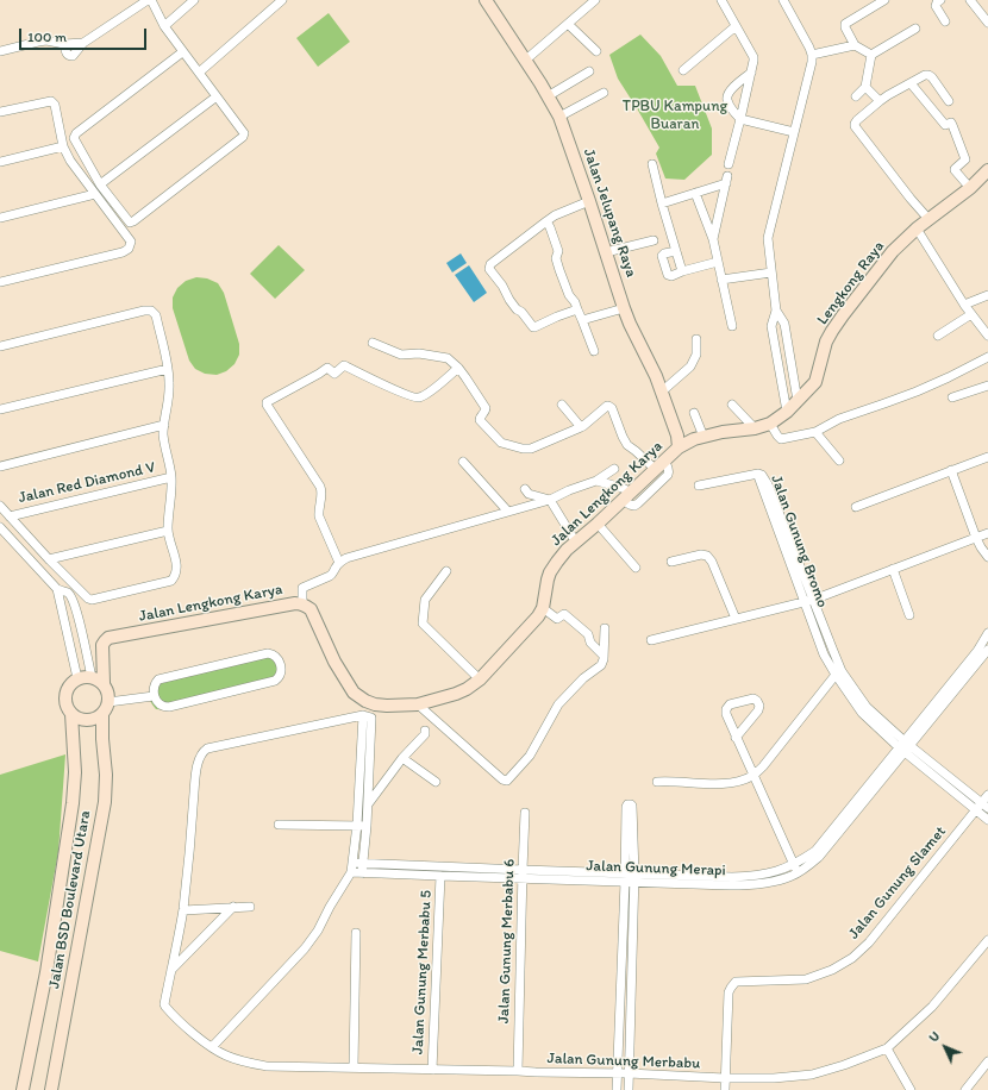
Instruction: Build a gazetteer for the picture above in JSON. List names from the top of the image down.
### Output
{
  "streets": {
    "street": [
      "Jalan Jelupang Raya",
      "Lengkong Raya",
      "Jalan Red Diamond V",
      "Jalan Lengkong Karya",
      "Jalan Gunung Bromo",
      "Jalan Gunung Merapi",
      "Jalan Gunung Slamet",
      "Jalan BSD Boulevard Utara",
      "Jalan Gunung Merbabu 6",
      "Jalan Gunung Merbabu 5",
      "Jalan Gunung Merbabu"
    ]
  },
  "crossings": [
    ["Jalan Jelupang Raya", "Lengkong Raya"],
    ["Jalan Jelupang Raya", "Jalan Lengkong Karya"],
    ["Lengkong Raya", "Jalan Lengkong Karya"],
    ["Jalan Lengkong Karya", "Jalan BSD Boulevard Utara"],
    ["Jalan Gunung Bromo", "Jalan Gunung Merapi"],
    ["Jalan Gunung Bromo", "Jalan Gunung Slamet"],
    ["Jalan Gunung Merapi", "Jalan Gunung Merbabu 6"],
    ["Jalan Gunung Merapi", "Jalan Gunung Merbabu 5"],
    ["Jalan Gunung Slamet", "Jalan Gunung Merbabu"],
    ["Jalan Gunung Merbabu 6", "Jalan Gunung Merbabu"],
    ["Jalan Gunung Merbabu 5", "Jalan Gunung Merbabu"]
  ],
  "parks": ["TPBU Kampung Buaran"],
  "scale_bar": "100 m",
  "north": "top left"
}
